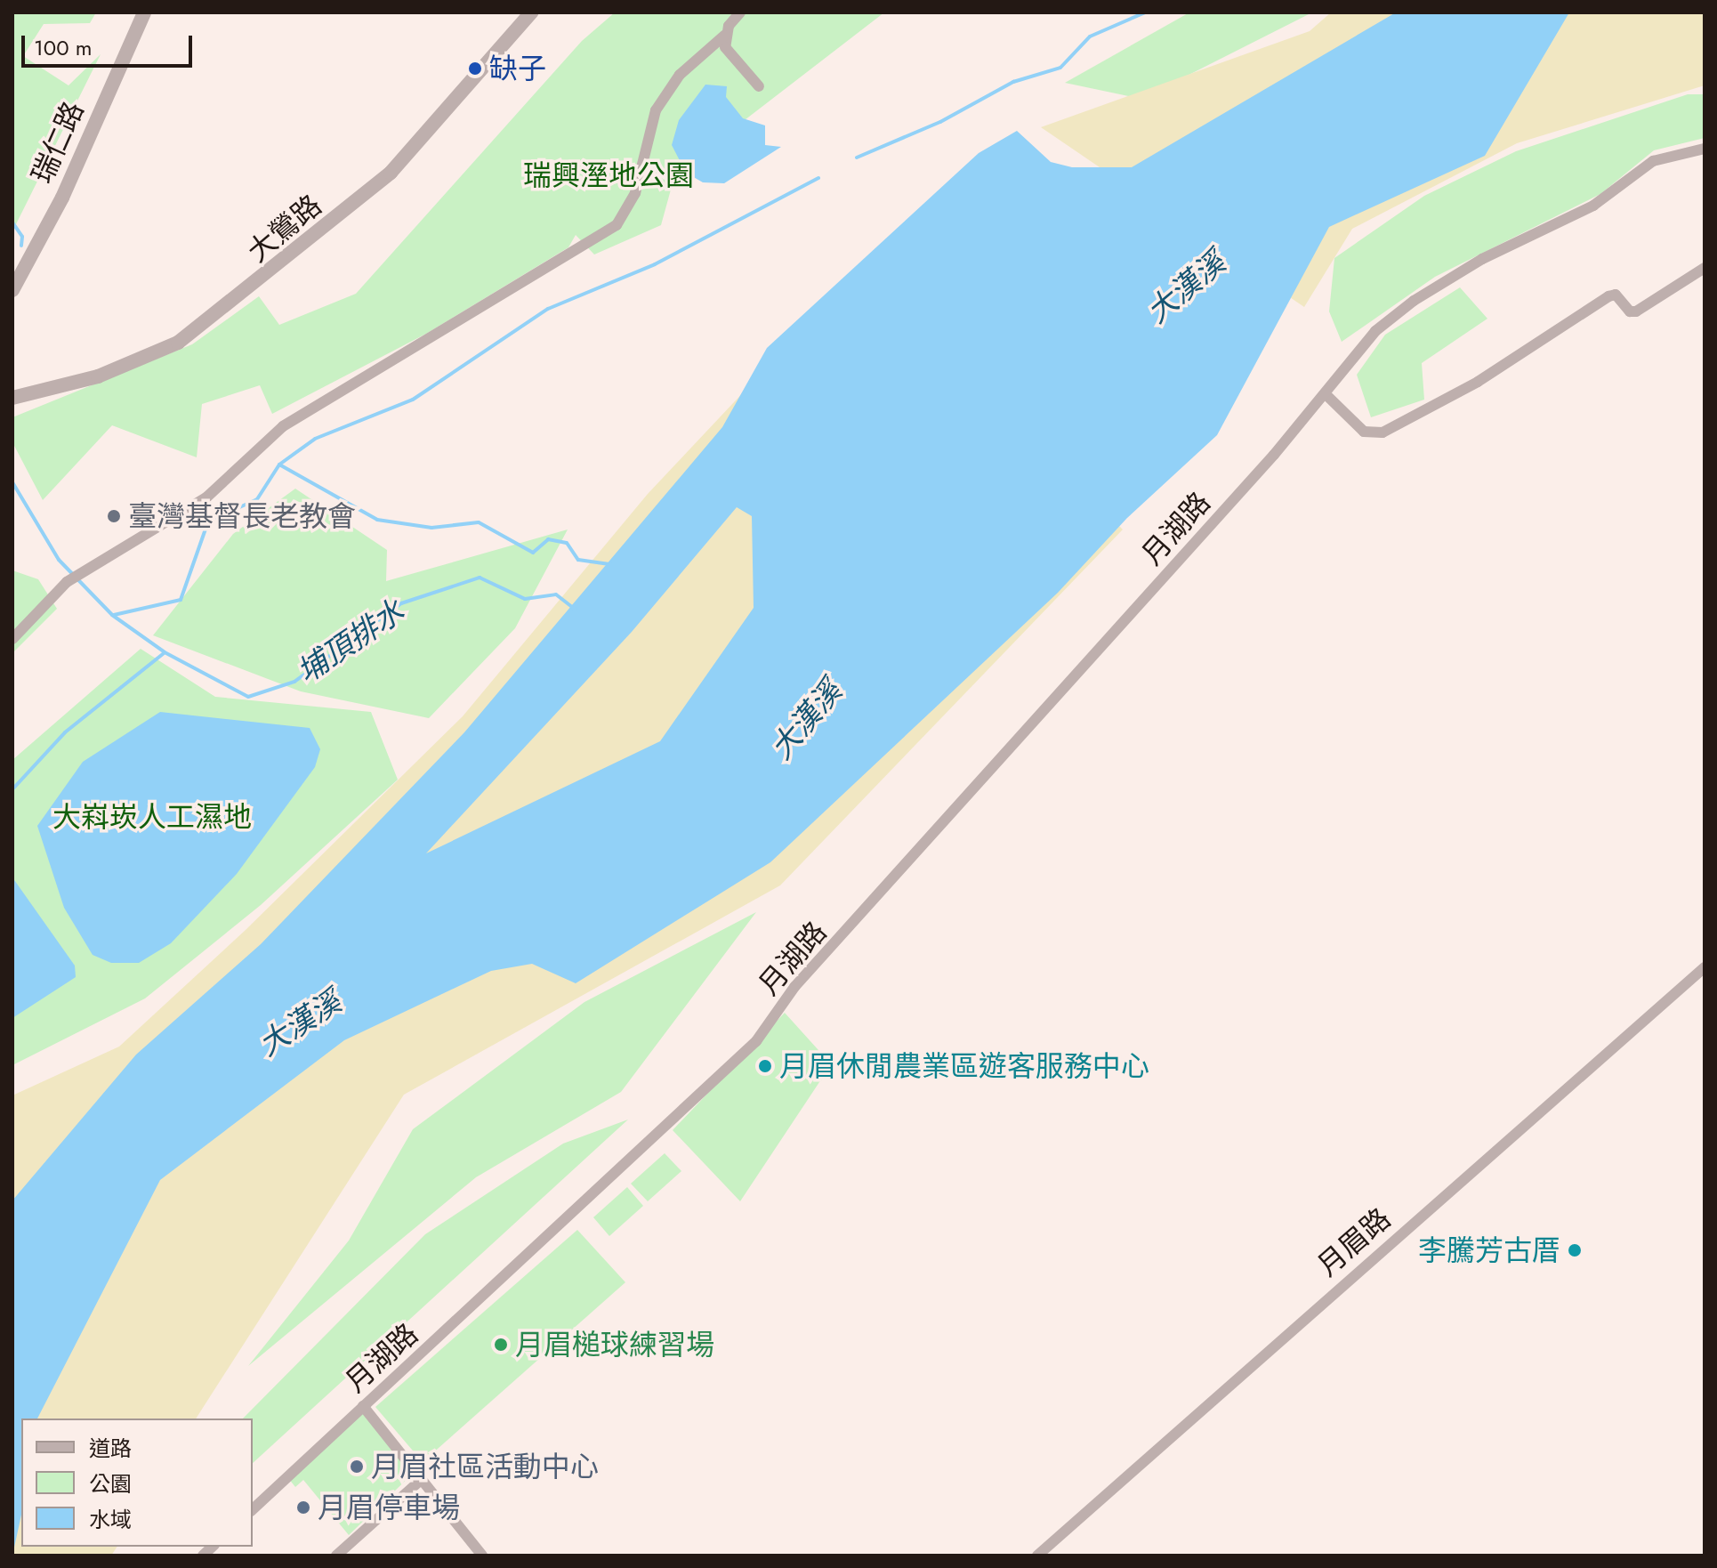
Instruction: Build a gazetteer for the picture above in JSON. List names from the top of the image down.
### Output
{
  "streets": {
    "street": [
      "瑞仁路",
      "大鶯路",
      "月湖路",
      "月眉路"
    ]
  },
  "water": ["大漢溪", "埔頂排水"],
  "parks": ["瑞興溼地公園", "大嵙崁人工濕地"],
  "places": [
    "缺子",
    "臺灣基督長老教會",
    "月眉休閒農業區遊客服務中心",
    "李騰芳古厝",
    "月眉槌球練習場",
    "月眉社區活動中心",
    "月眉停車場"
  ],
  "legend": ["道路", "公園", "水域"],
  "scale_bar": "100 m"
}
